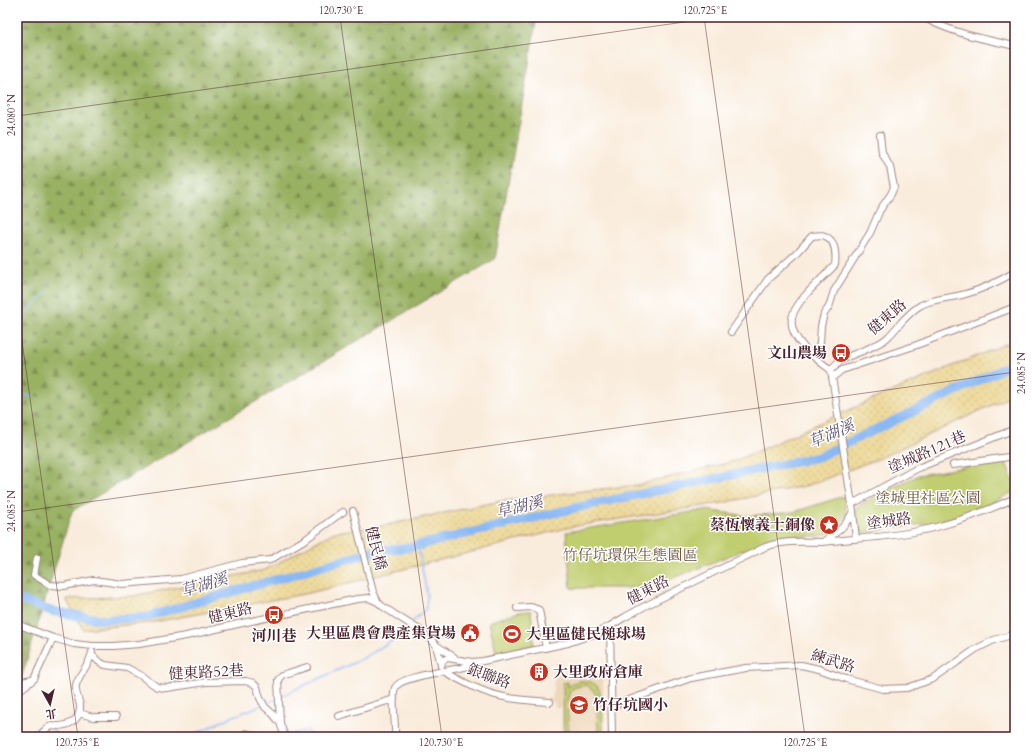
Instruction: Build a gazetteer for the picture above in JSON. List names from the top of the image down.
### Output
{
  "streets": {
    "street": [
      "健東路",
      "塗城路121巷",
      "塗城路",
      "健民橋",
      "練武路",
      "健東路52巷",
      "銀聯路"
    ]
  },
  "crossings": [
    ["健東路", "塗城路"],
    ["健東路", "健民橋"],
    ["健東路", "銀聯路"]
  ],
  "water": ["草湖溪"],
  "parks": ["塗城里社區公園", "竹仔坑環保生態園區"],
  "places": {
    "bus stop": ["文山農場", "河川巷"],
    "place": ["蔡恆懷義士銅像"],
    "public building": ["大里區農會農產集貨場"],
    "sports": ["大里區健民槌球場"],
    "building": ["大里政府倉庫"],
    "school or university": ["竹仔坑國小"]
  },
  "north": "bottom",
  "coordinates": [
    "120.730°E",
    "120.725°E",
    "24.080°N",
    "24.085°N",
    "120.735°E"
  ]
}
